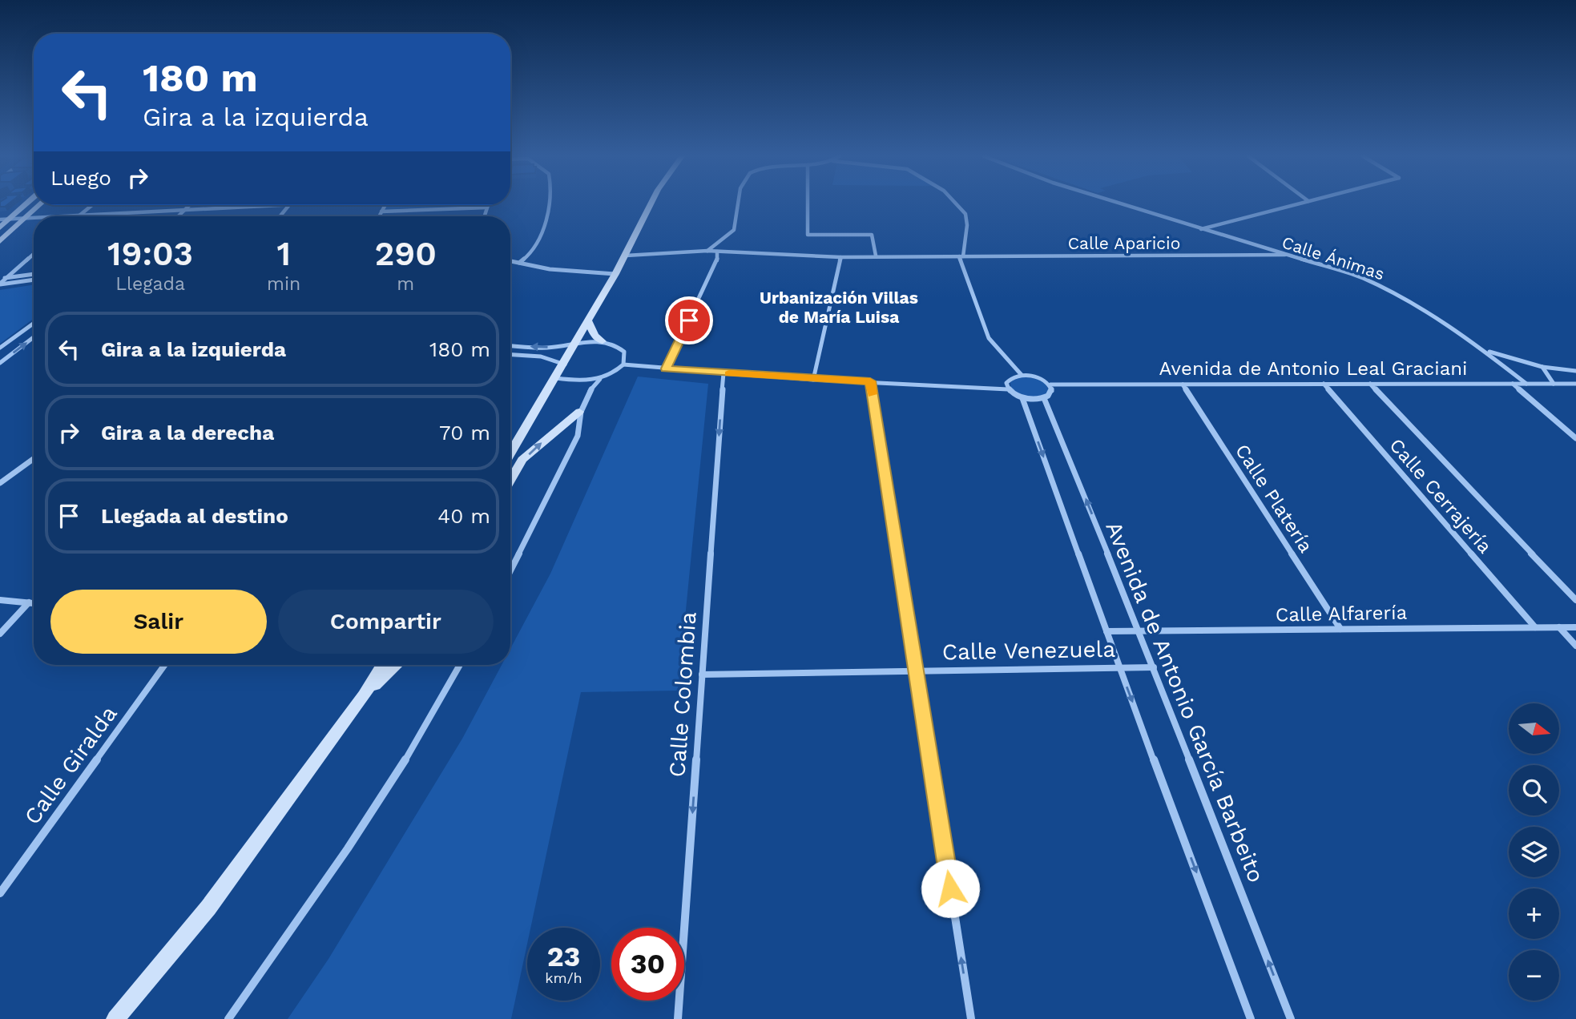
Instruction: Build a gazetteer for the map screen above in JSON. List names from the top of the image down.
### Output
{
  "streets": {
    "street": [
      "Calle Aparicio",
      "Calle Ánimas",
      "Avenida de Antonio Leal Graciani",
      "Calle Cerrajería",
      "Calle Platería",
      "Calle Alfarería",
      "Calle Venezuela",
      "Calle Colombia",
      "Avenida de Antonio García Barbeito",
      "Calle Giralda"
    ]
  },
  "crossings": [
    ["Calle Aparicio", "Calle Ánimas"],
    ["Calle Ánimas", "Avenida de Antonio Leal Graciani"],
    ["Avenida de Antonio Leal Graciani", "Calle Cerrajería"],
    ["Avenida de Antonio Leal Graciani", "Calle Platería"],
    ["Calle Cerrajería", "Calle Alfarería"],
    ["Calle Platería", "Calle Alfarería"],
    ["Calle Alfarería", "Avenida de Antonio García Barbeito"],
    ["Calle Venezuela", "Calle Colombia"],
    ["Calle Venezuela", "Avenida de Antonio García Barbeito"]
  ],
  "one_way": ["Calle Colombia"],
  "districts": ["Urbanización Villas de María Luisa"],
  "north": "right",
  "page": {
    "turn": ["180 m", "Gira a la izquierda"],
    "then": "Luego",
    "eta": [
      "19:03",
      "Llegada",
      "1",
      "min",
      "290",
      "m"
    ],
    "list": [
      {
        "name": "Gira a la izquierda",
        "value": "180 m"
      },
      {
        "name": "Gira a la derecha",
        "value": "70 m"
      },
      {
        "name": "Llegada al destino",
        "value": "40 m"
      }
    ],
    "buttons": ["Salir", "Compartir"],
    "map_buttons": ["+", "−"],
    "speed": "23 km/h",
    "limit": "30"
  }
}
